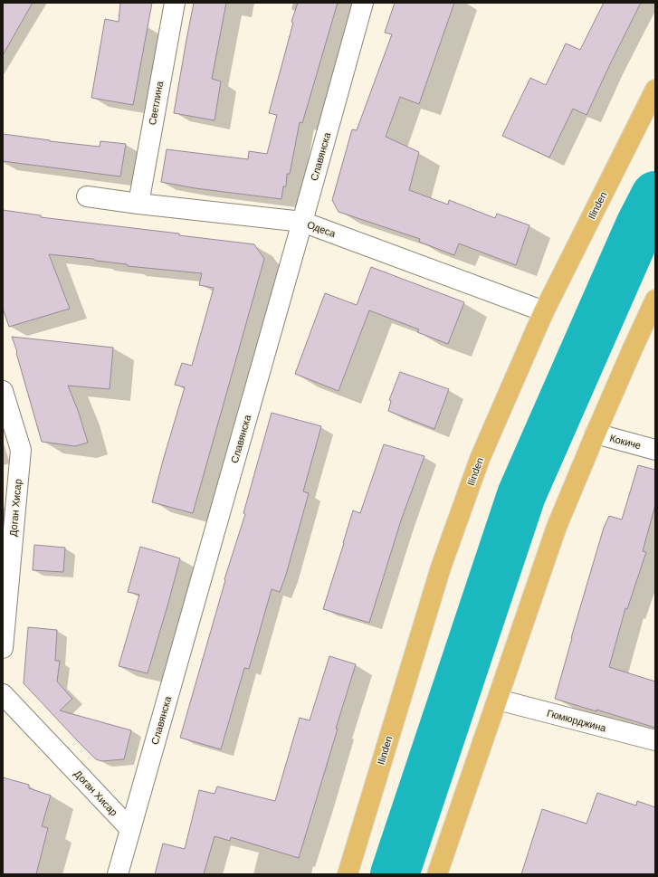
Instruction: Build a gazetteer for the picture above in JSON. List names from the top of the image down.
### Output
{
  "streets": {
    "main road": ["Ilinden"],
    "street": [
      "Светлина",
      "Славянска",
      "Одеса",
      "Кокиче",
      "Доган Хисар",
      "Гюмюрджина"
    ]
  },
  "crossings": [
    ["Светлина", "Одеса"],
    ["Славянска", "Одеса"],
    ["Славянска", "Доган Хисар"],
    ["Ilinden", "Одеса"]
  ]
}
